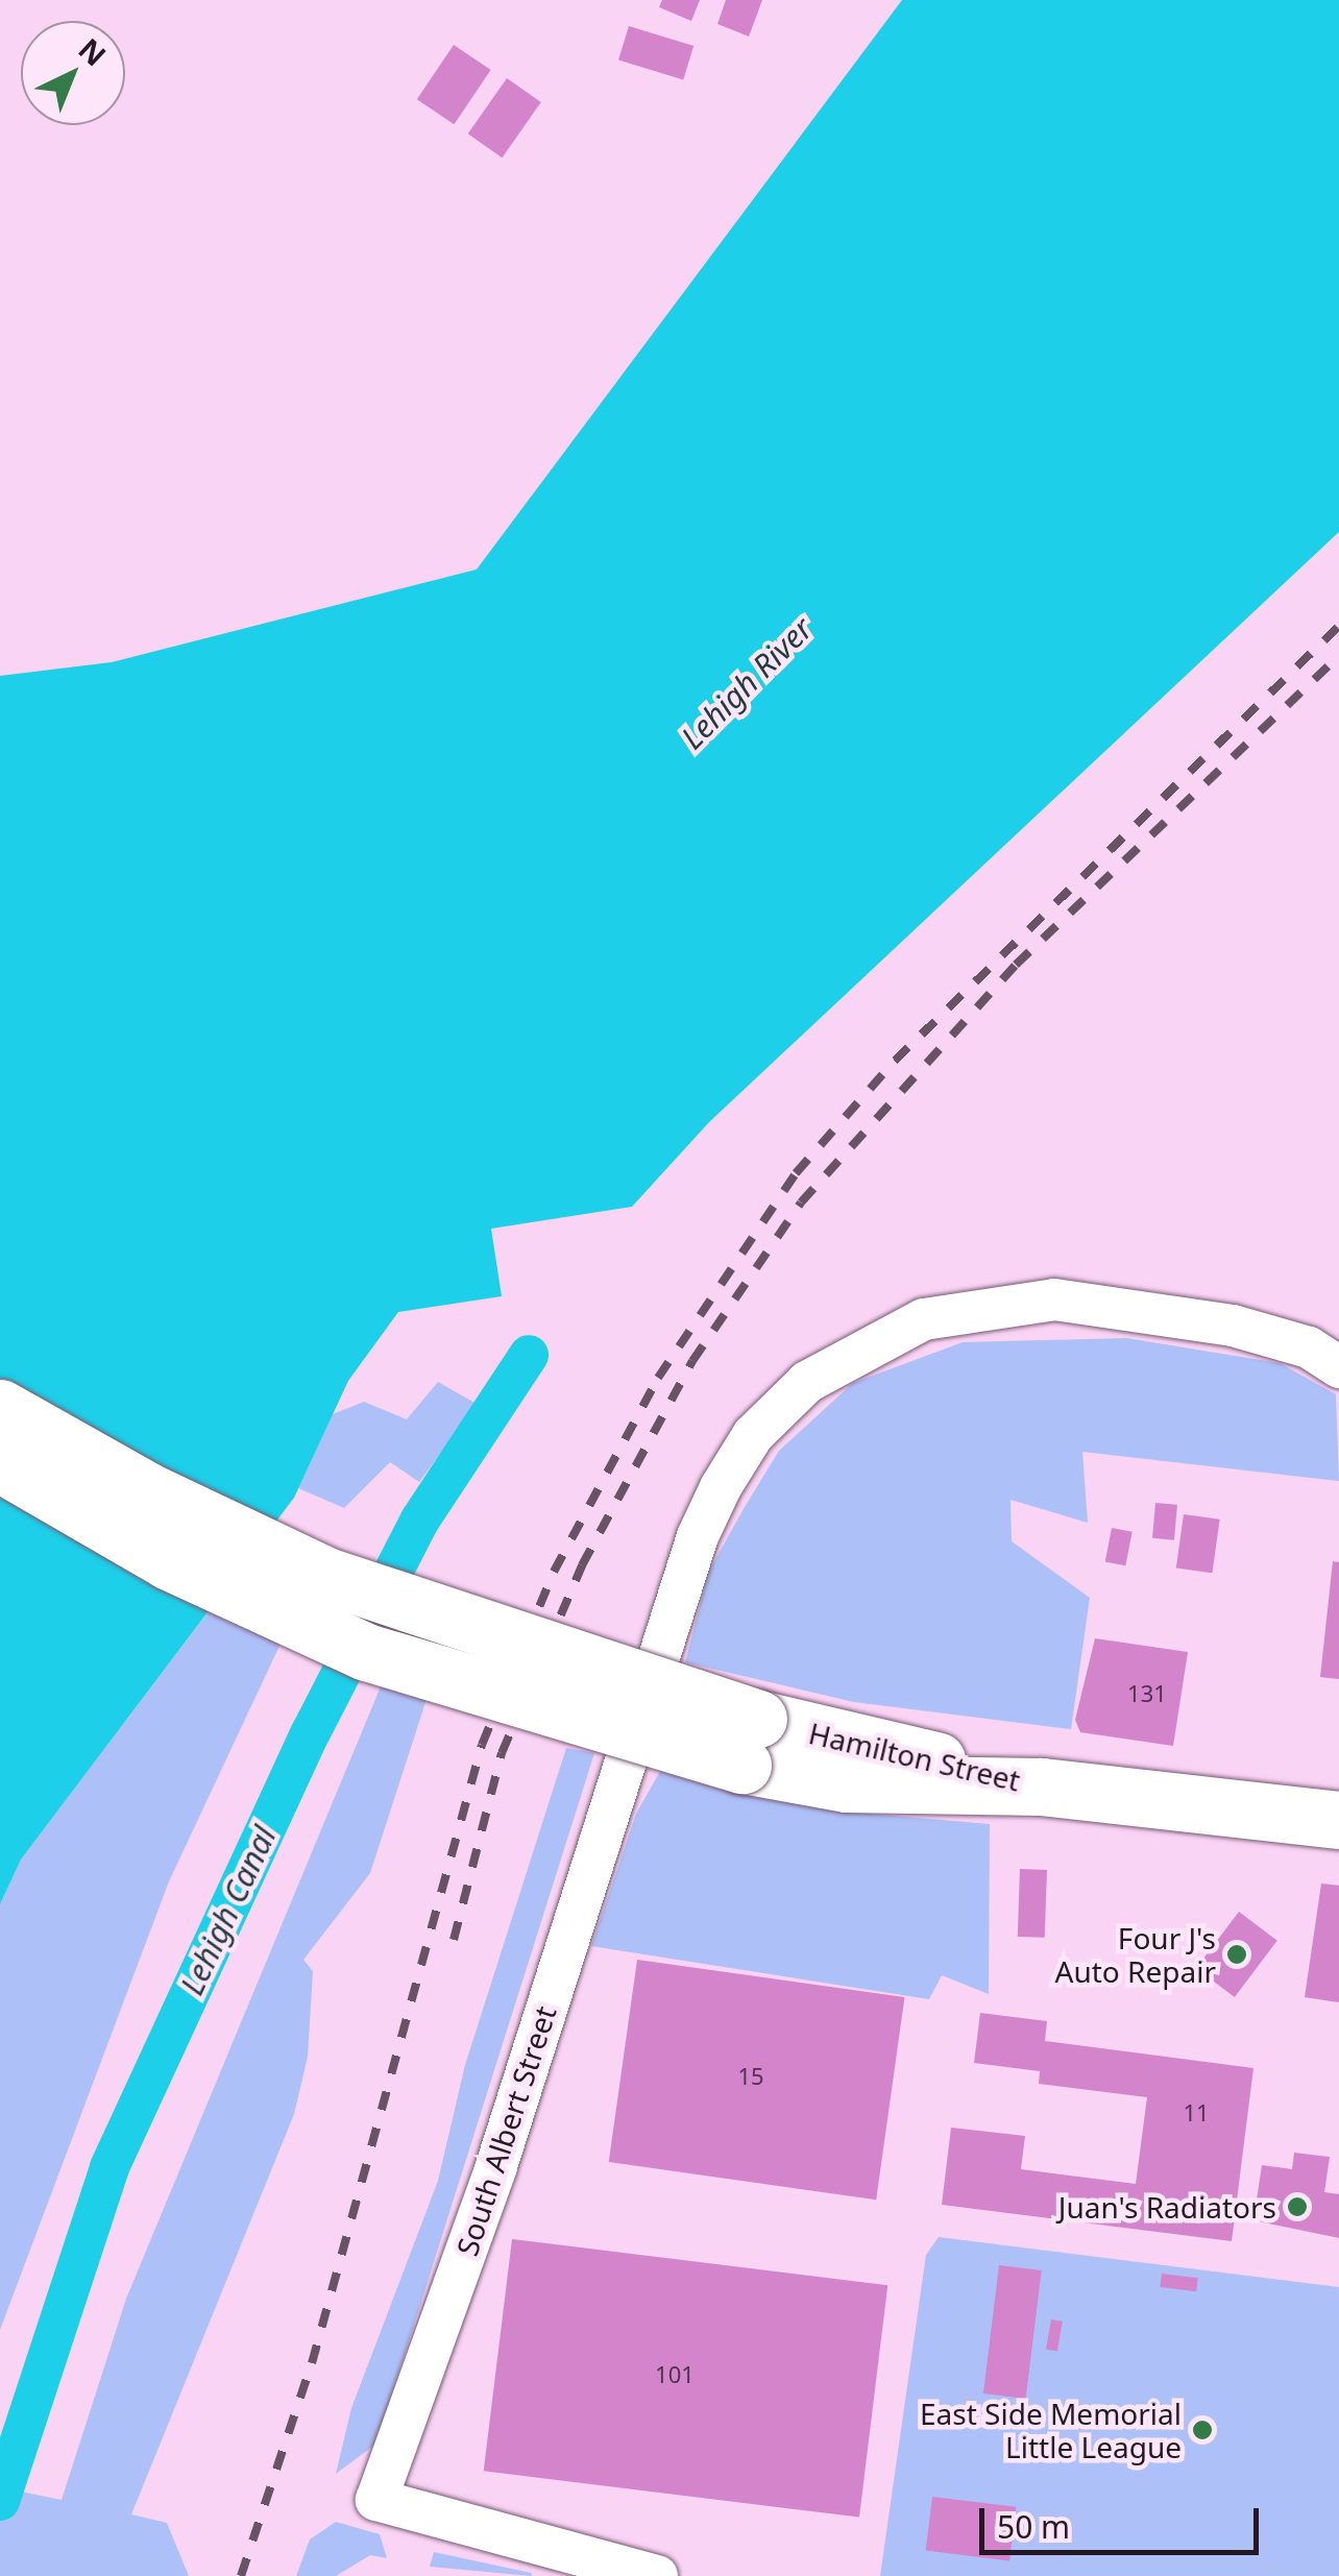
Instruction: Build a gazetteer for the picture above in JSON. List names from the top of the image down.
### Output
{
  "streets": {
    "main road": ["Hamilton Street"],
    "street": ["South Albert Street"]
  },
  "water": ["Lehigh River", "Lehigh Canal"],
  "places": ["Four J's Auto Repair", "Juan's Radiators", "East Side Memorial Little League"],
  "house_numbers": [
    "131",
    "15",
    "11",
    "101"
  ],
  "scale_bar": "50 m",
  "north": "top right"
}
